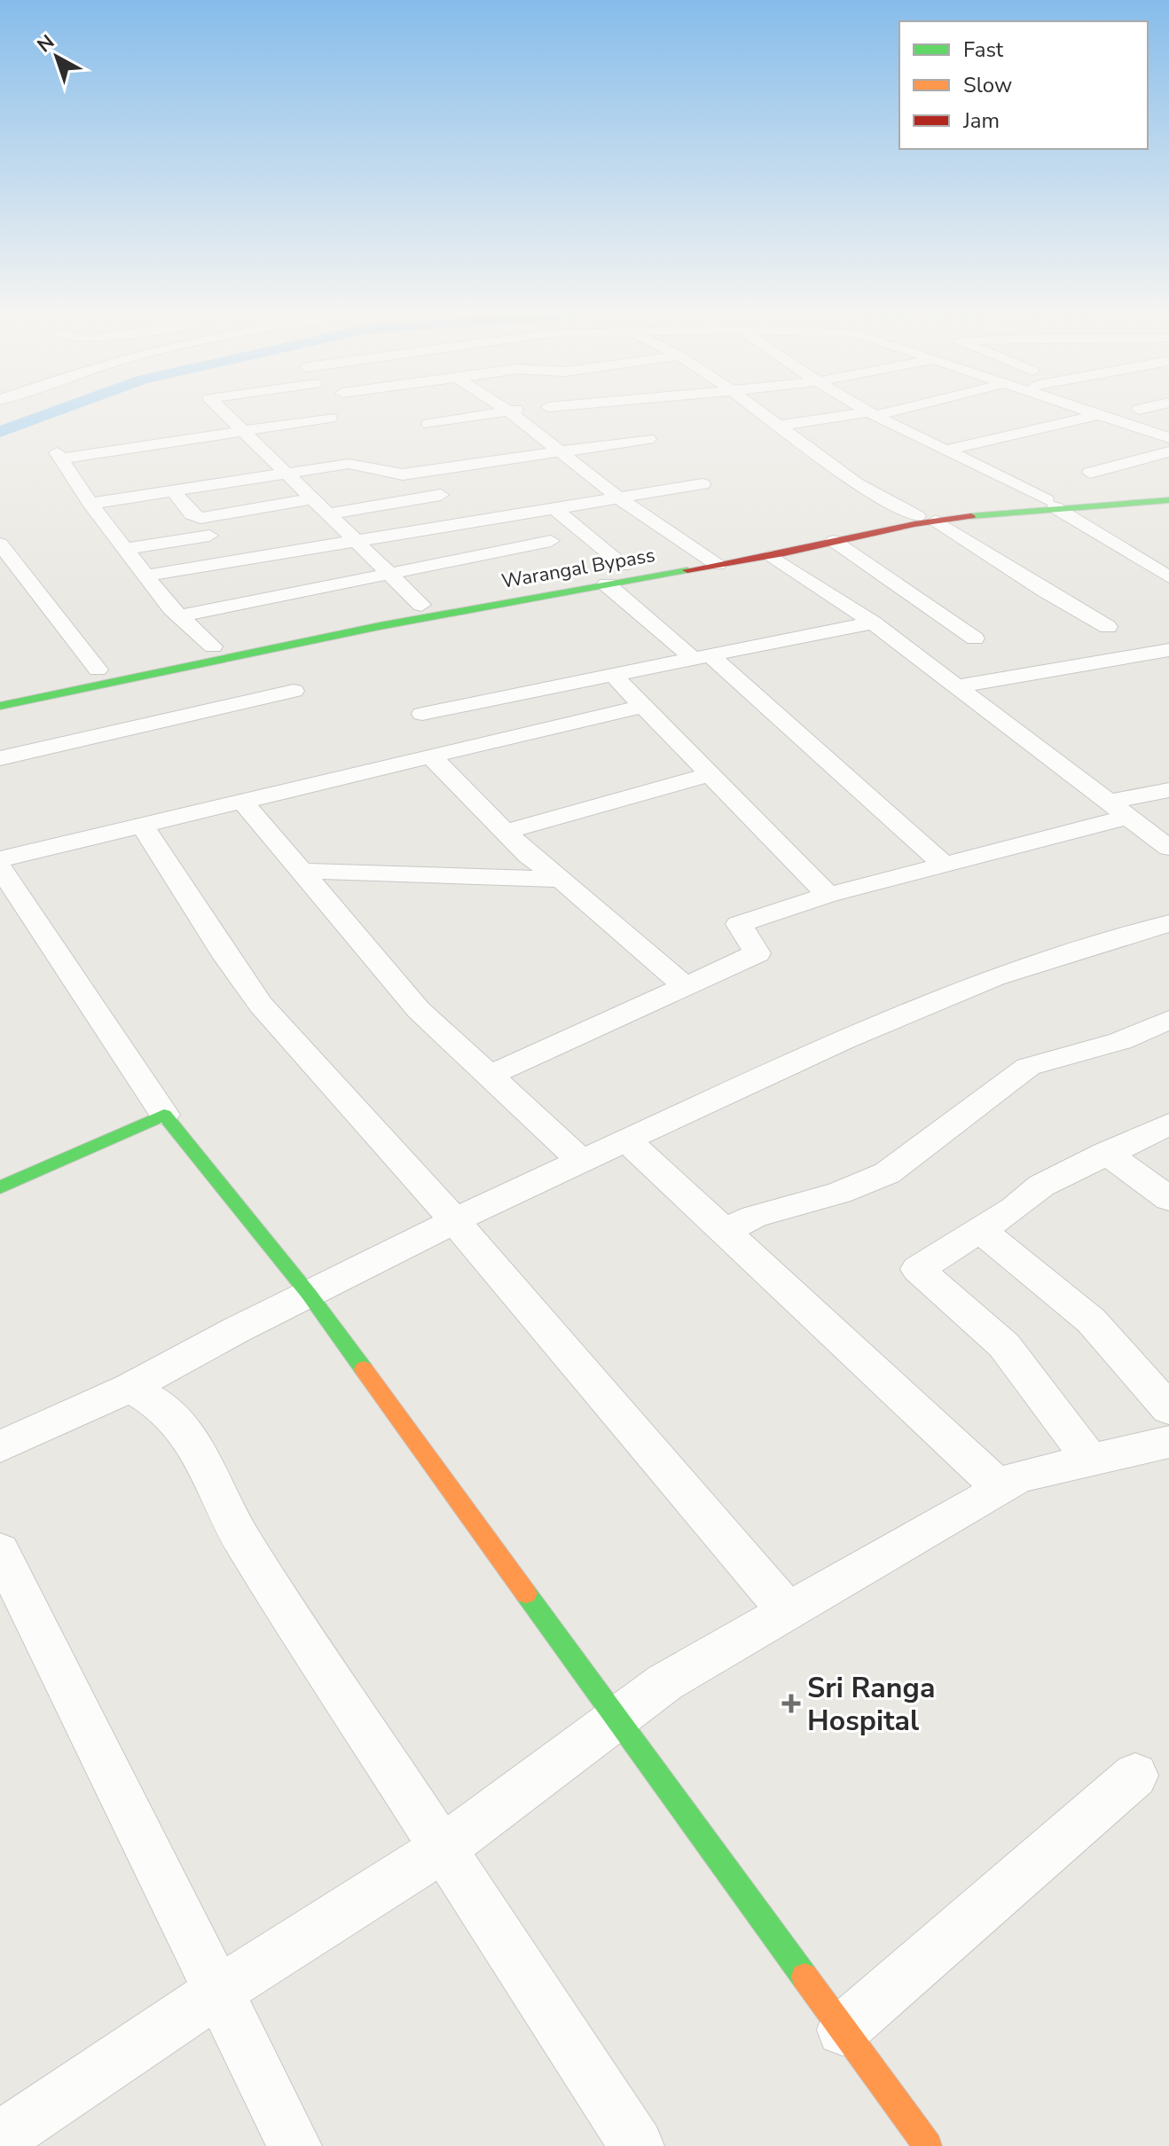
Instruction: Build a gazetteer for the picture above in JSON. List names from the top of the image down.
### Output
{
  "streets": {
    "main road": ["Warangal Bypass"]
  },
  "places": {
    "health": ["Sri Ranga Hospital"]
  },
  "legend": ["Fast", "Slow", "Jam"],
  "north": "top left"
}
